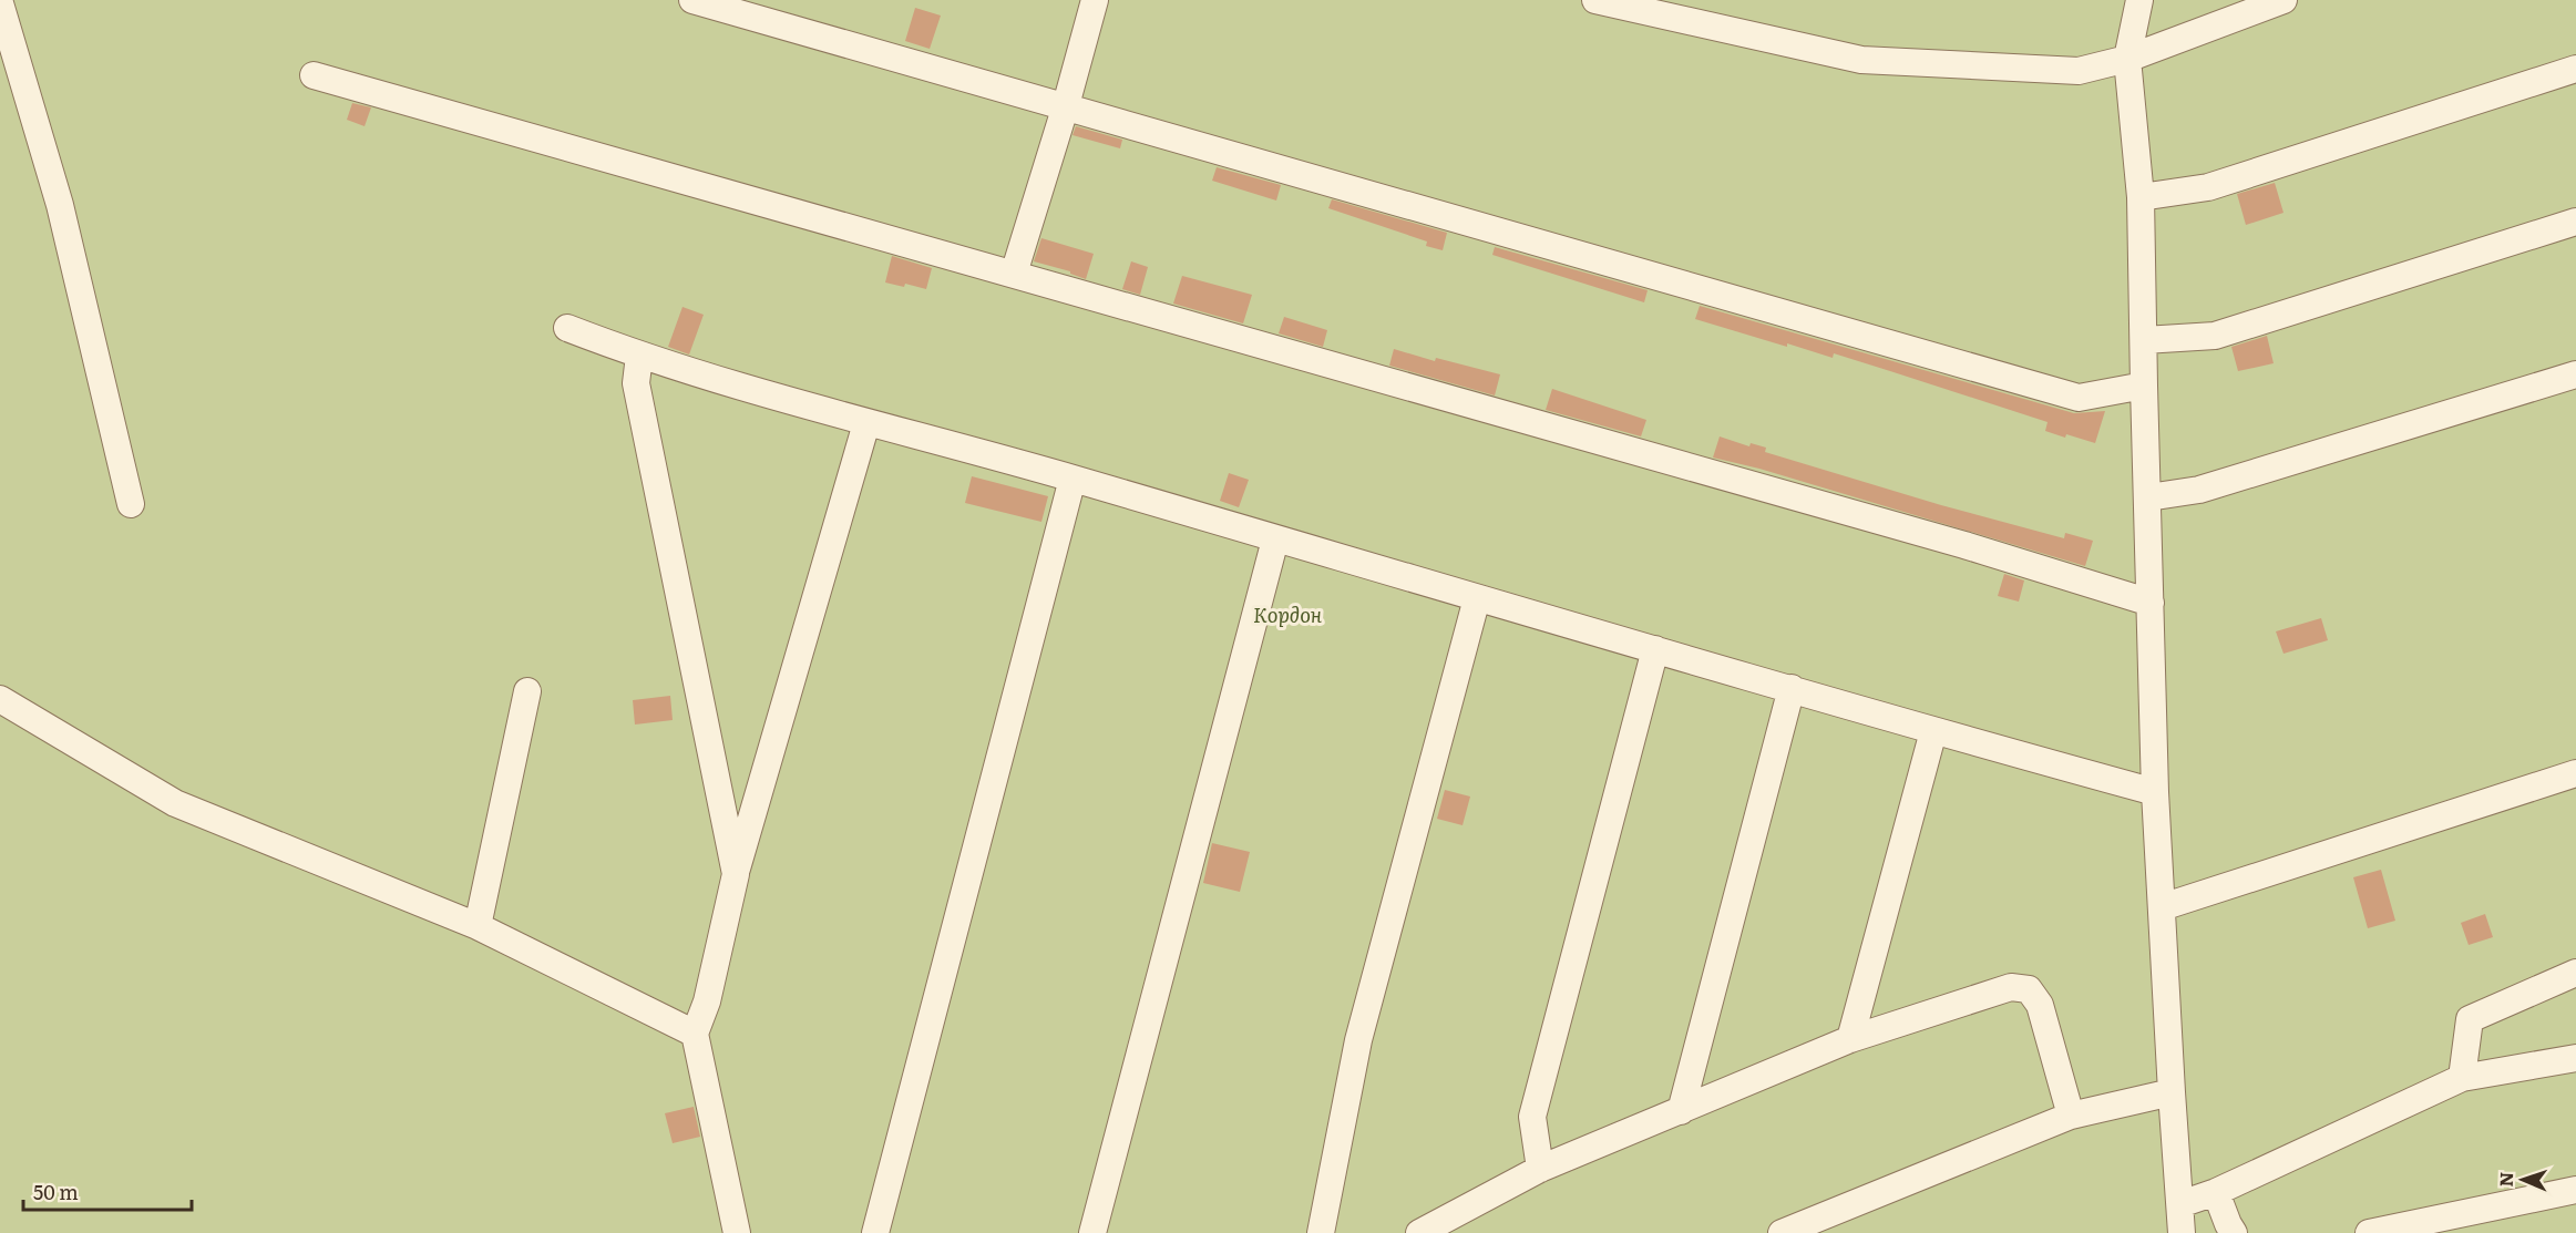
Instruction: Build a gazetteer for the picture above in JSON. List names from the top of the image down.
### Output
{
  "parks": ["Кордон"],
  "scale_bar": "50 m",
  "north": "left"
}
